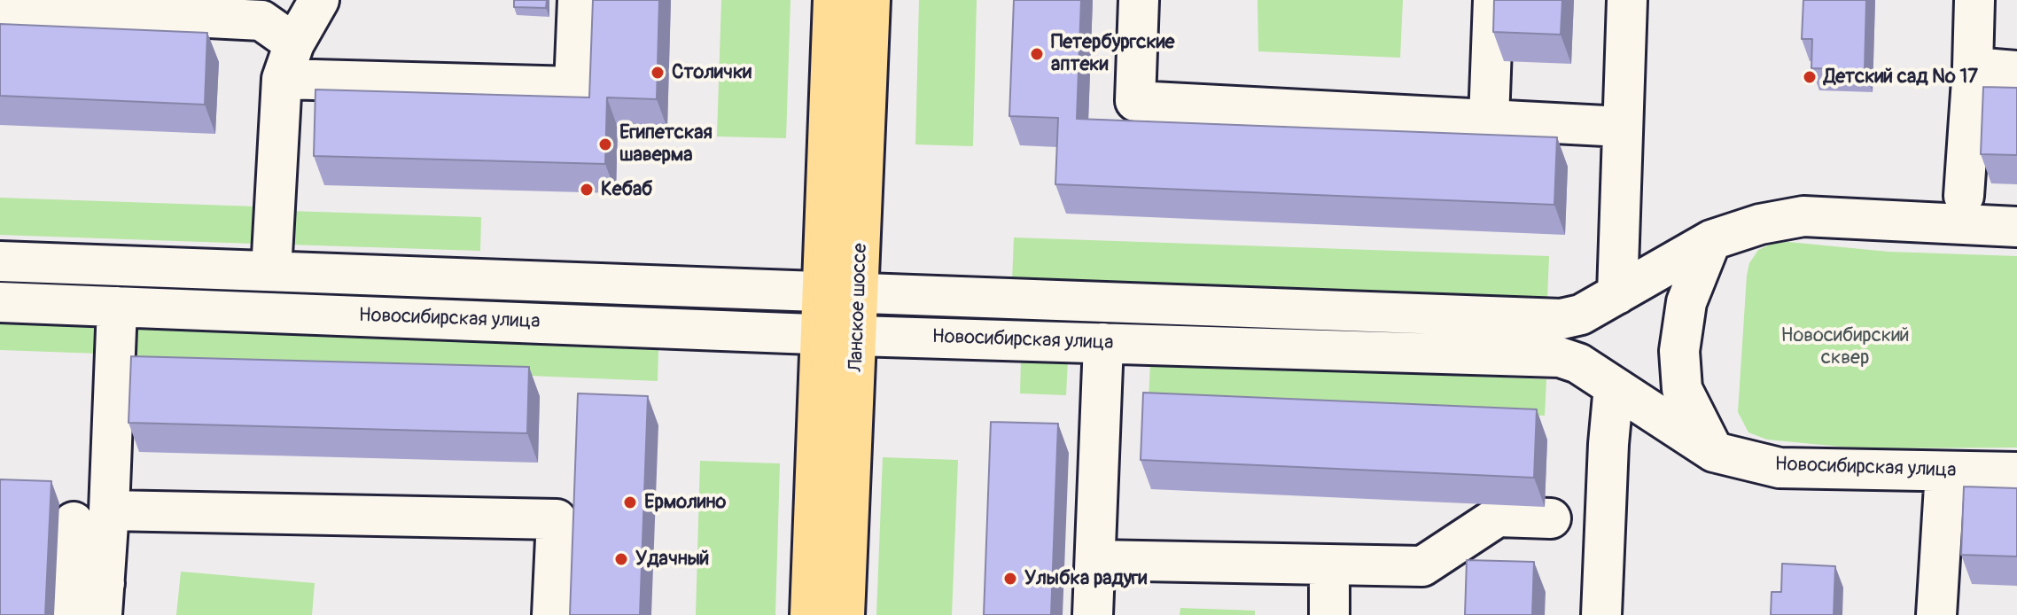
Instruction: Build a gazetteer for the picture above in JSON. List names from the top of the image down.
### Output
{
  "streets": {
    "main road": ["Ланское шоссе"],
    "street": ["Новосибирская улица"]
  },
  "crossings": [
    ["Ланское шоссе", "Новосибирская улица"]
  ],
  "parks": ["Новосибирский сквер"],
  "places": [
    "Петербургские аптеки",
    "Столички",
    "Детский сад № 17",
    "Египетская шаверма",
    "Кебаб",
    "Ермолино",
    "Удачный",
    "Улыбка радуги"
  ]
}
